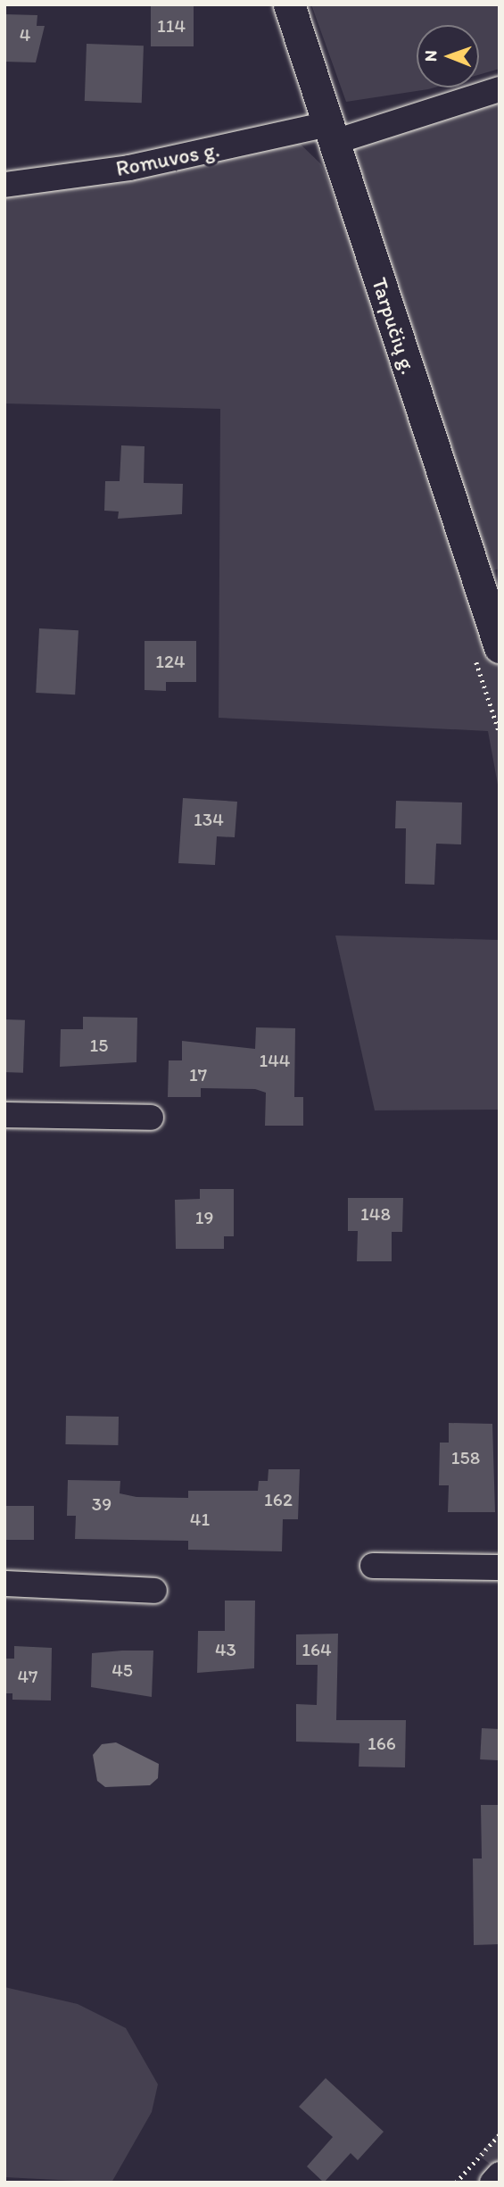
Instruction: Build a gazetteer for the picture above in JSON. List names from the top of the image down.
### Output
{
  "streets": {
    "main road": ["Tarpučių g."],
    "street": ["Romuvos g."]
  },
  "crossings": [
    ["Romuvos g.", "Tarpučių g."]
  ],
  "house_numbers": [
    "114",
    "4",
    "124",
    "134",
    "15",
    "144",
    "17",
    "148",
    "19",
    "158",
    "162",
    "39",
    "41",
    "43",
    "164",
    "45",
    "47",
    "166"
  ],
  "north": "left"
}
